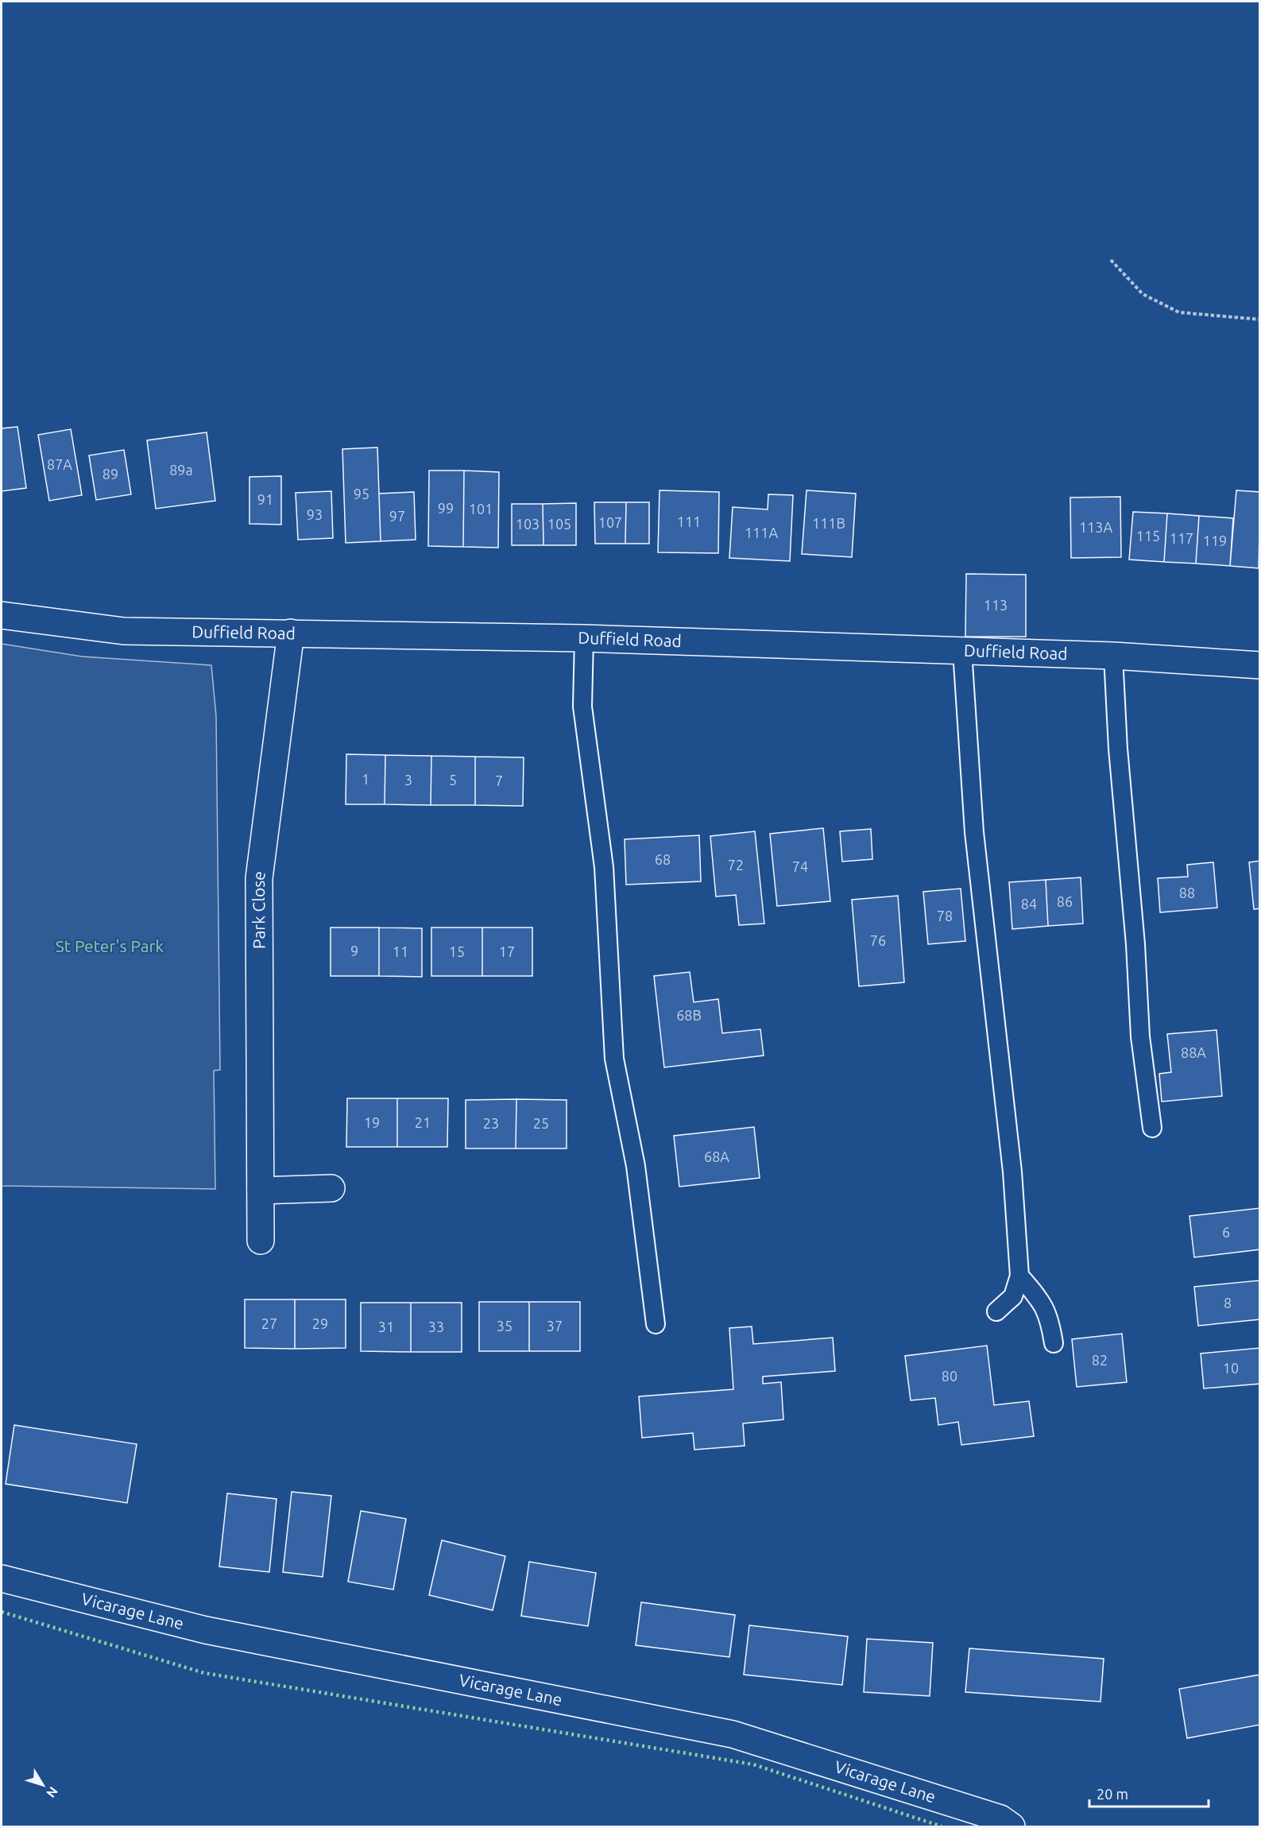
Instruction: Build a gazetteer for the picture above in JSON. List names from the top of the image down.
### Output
{
  "streets": {
    "street": ["Duffield Road", "Park Close", "Vicarage Lane"]
  },
  "crossings": [
    ["Duffield Road", "Park Close"]
  ],
  "parks": ["St Peter's Park"],
  "house_numbers": [
    "87A",
    "89a",
    "89",
    "95",
    "91",
    "99",
    "101",
    "93",
    "97",
    "111",
    "107",
    "111B",
    "103",
    "105",
    "113A",
    "111A",
    "115",
    "117",
    "119",
    "113",
    "1",
    "3",
    "5",
    "7",
    "68",
    "72",
    "74",
    "88",
    "86",
    "84",
    "78",
    "76",
    "9",
    "11",
    "15",
    "17",
    "68B",
    "88A",
    "19",
    "21",
    "23",
    "25",
    "68A",
    "6",
    "8",
    "27",
    "29",
    "35",
    "37",
    "31",
    "33",
    "82",
    "10",
    "80"
  ],
  "scale_bar": "20 m",
  "north": "bottom right"
}
